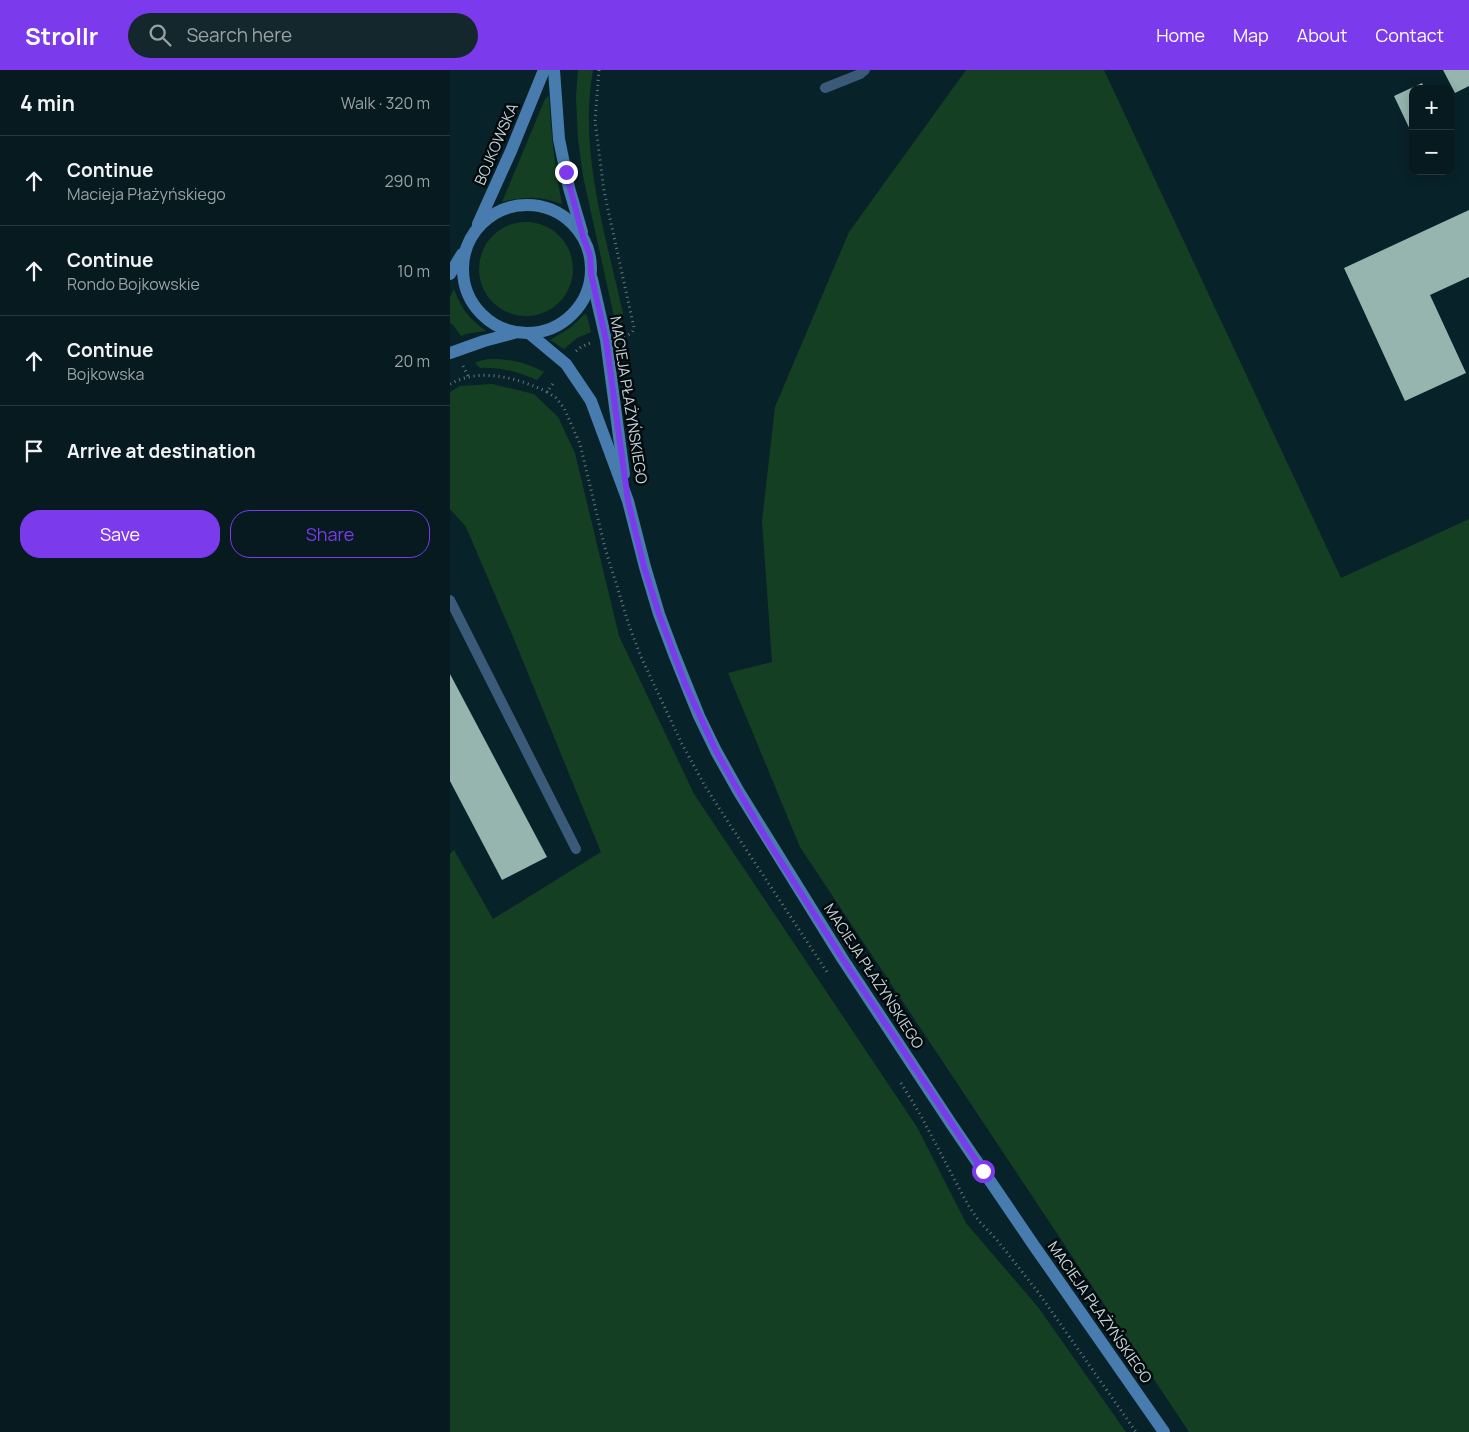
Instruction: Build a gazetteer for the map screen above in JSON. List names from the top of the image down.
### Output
{
  "streets": {
    "street": ["BOJKOWSKA", "MACIEJA PŁAŻYŃSKIEGO"]
  },
  "crossings": [
    ["BOJKOWSKA", "MACIEJA PŁAŻYŃSKIEGO"]
  ],
  "page": {
    "header": "Strollr",
    "search": "Search here",
    "nav": [
      "Home",
      "Map",
      "About",
      "Contact"
    ],
    "heading": ["4 min", "Walk · 320 m"],
    "map_buttons": ["+", "−"],
    "list": [
      ["Continue", "Macieja Płażyńskiego", "290 m"],
      ["Continue", "Rondo Bojkowskie", "10 m"],
      ["Continue", "Bojkowska", "20 m"],
      "Arrive at destination"
    ],
    "buttons": ["Save", "Share"]
  }
}
